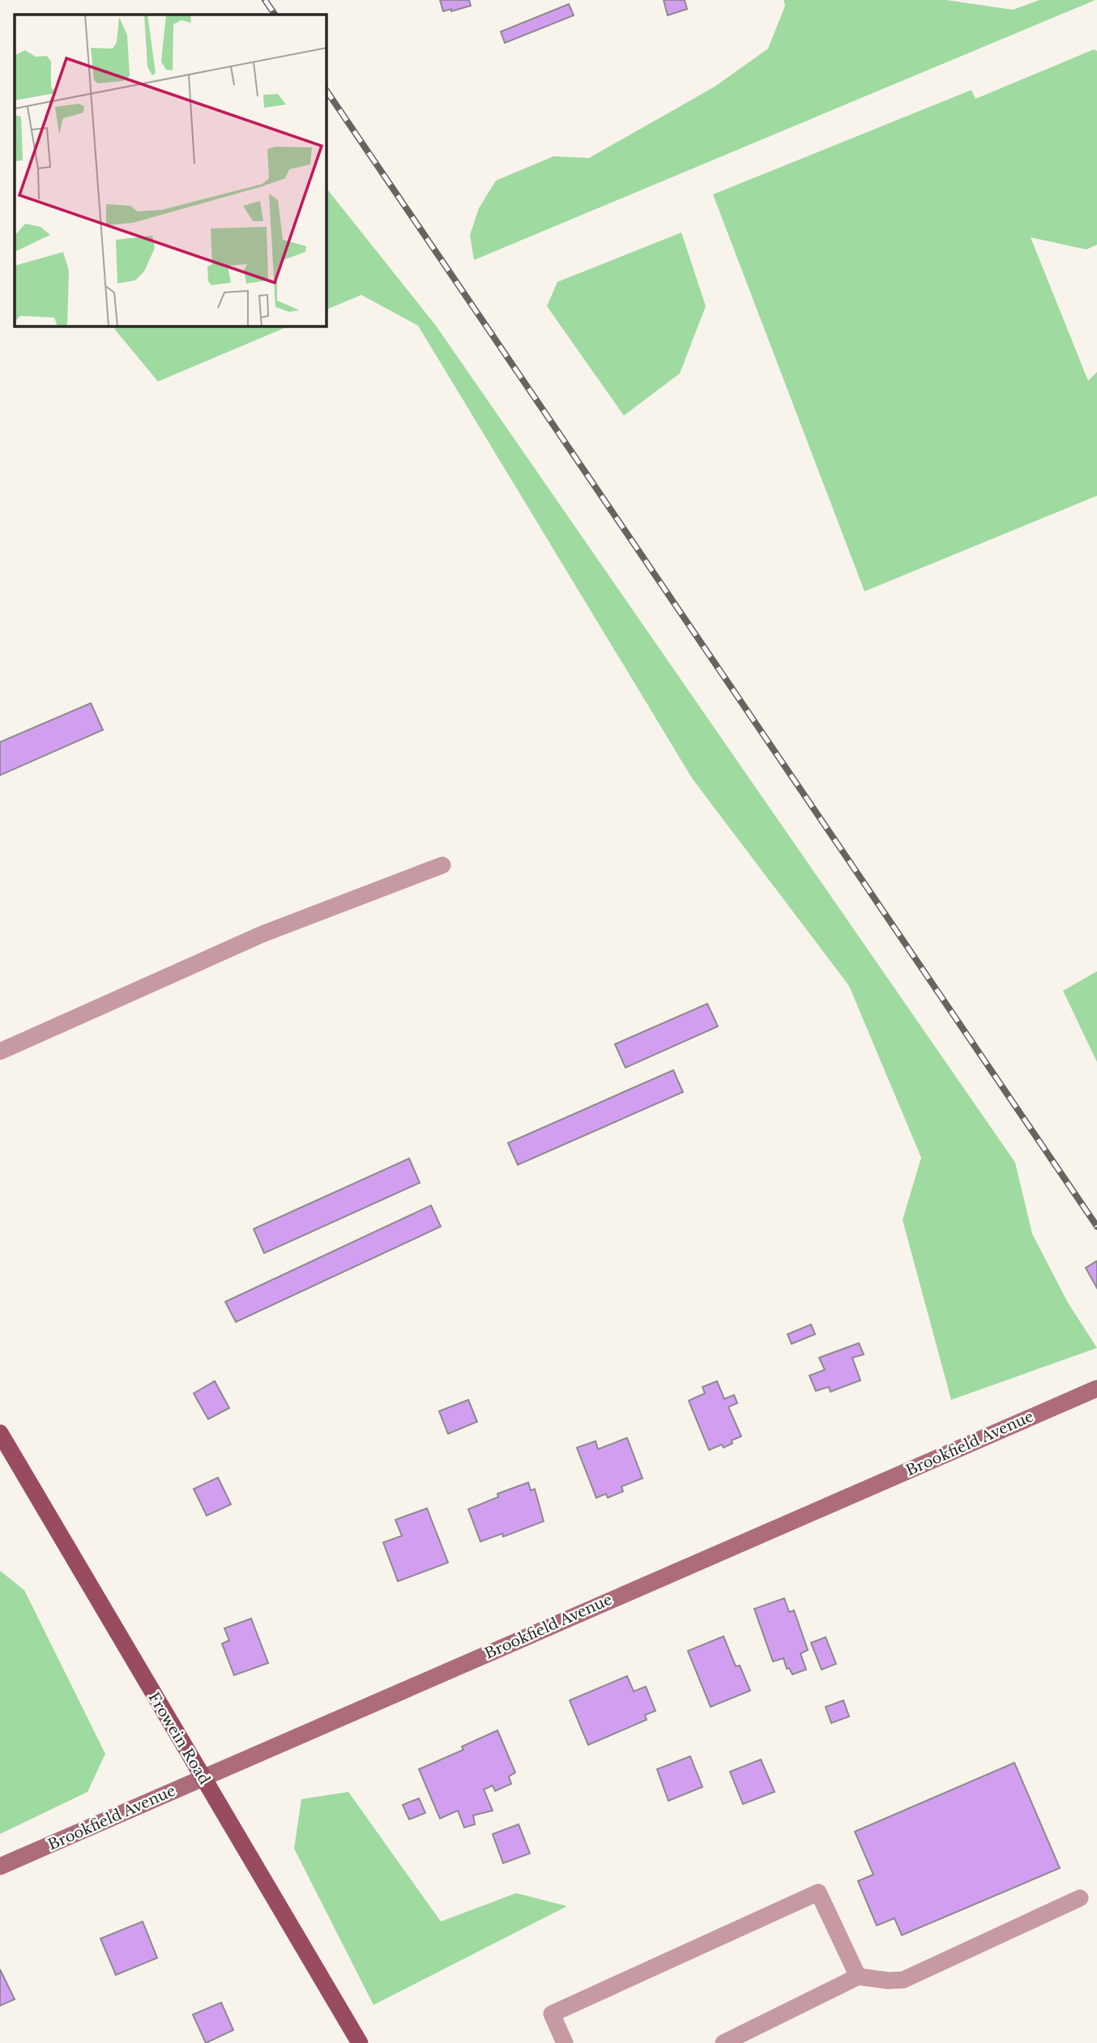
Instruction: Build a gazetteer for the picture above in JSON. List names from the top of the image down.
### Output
{
  "streets": {
    "main road": ["Brookfield Avenue", "Frowein Road"]
  },
  "crossings": [
    ["Brookfield Avenue", "Frowein Road"]
  ]
}
